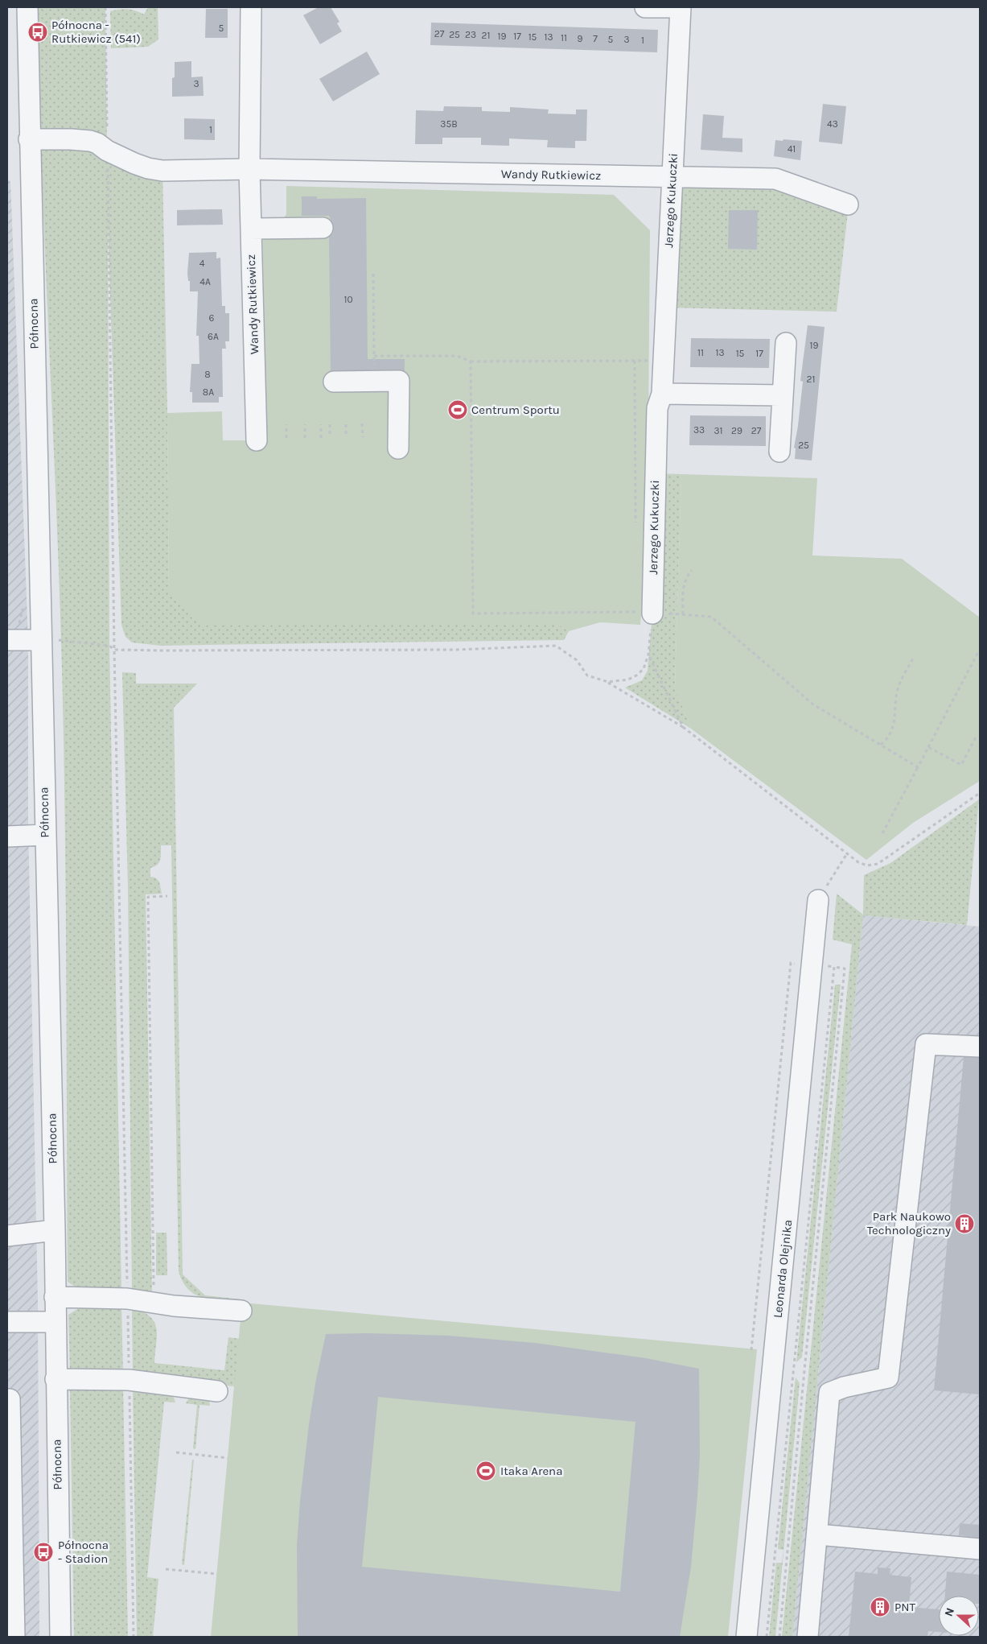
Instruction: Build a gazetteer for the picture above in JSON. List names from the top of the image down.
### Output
{
  "streets": {
    "street": [
      "Wandy Rutkiewicz",
      "Jerzego Kukuczki",
      "Północna",
      "Leonarda Olejnika"
    ]
  },
  "crossings": [
    ["Wandy Rutkiewicz", "Jerzego Kukuczki"],
    ["Wandy Rutkiewicz", "Północna"]
  ],
  "places": {
    "bus stop": ["Północna - Rutkiewicz (541)", "Północna - Stadion"],
    "sports": ["Centrum Sportu", "Itaka Arena"],
    "building": ["Park Naukowo Technologiczny", "PNT"]
  },
  "house_numbers": [
    "5",
    "27",
    "25",
    "23",
    "21",
    "19",
    "17",
    "15",
    "13",
    "11",
    "9",
    "7",
    "5",
    "3",
    "1",
    "3",
    "35B",
    "43",
    "1",
    "41",
    "4",
    "4A",
    "10",
    "6",
    "6A",
    "19",
    "11",
    "13",
    "15",
    "17",
    "8",
    "21",
    "8A",
    "33",
    "31",
    "29",
    "27",
    "25"
  ],
  "north": "left"
}
